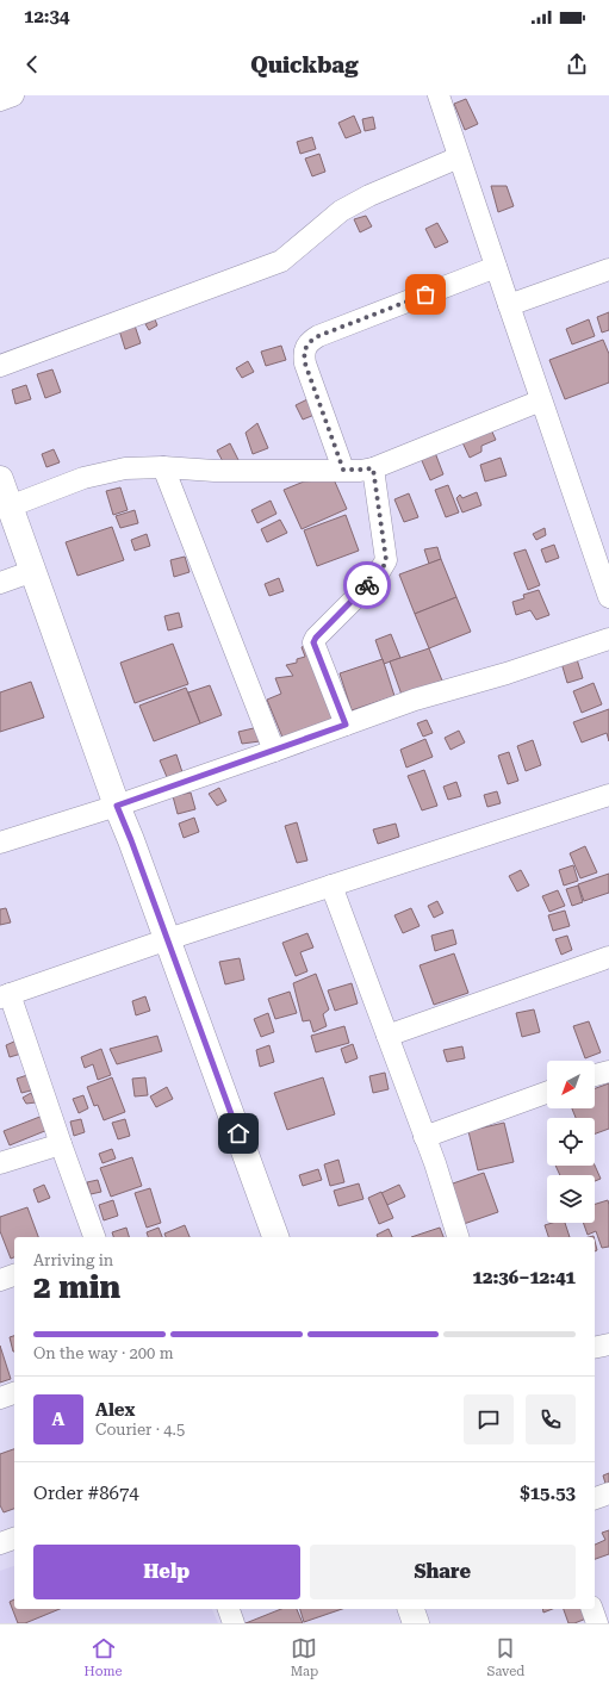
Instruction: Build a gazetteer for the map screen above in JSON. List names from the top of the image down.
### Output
{
  "north": "bottom left",
  "page": {
    "status": "12:34",
    "header": "Quickbag",
    "heading": ["2 min", "Arriving in", "12:36–12:41"],
    "panel": [
      "Alex",
      "Courier · 4.5",
      "Order #8674",
      "$15.53"
    ],
    "bar": "On the way · 200 m",
    "round": "A",
    "buttons": ["Help", "Share"],
    "tabs": ["Home", "Map", "Saved"]
  }
}
